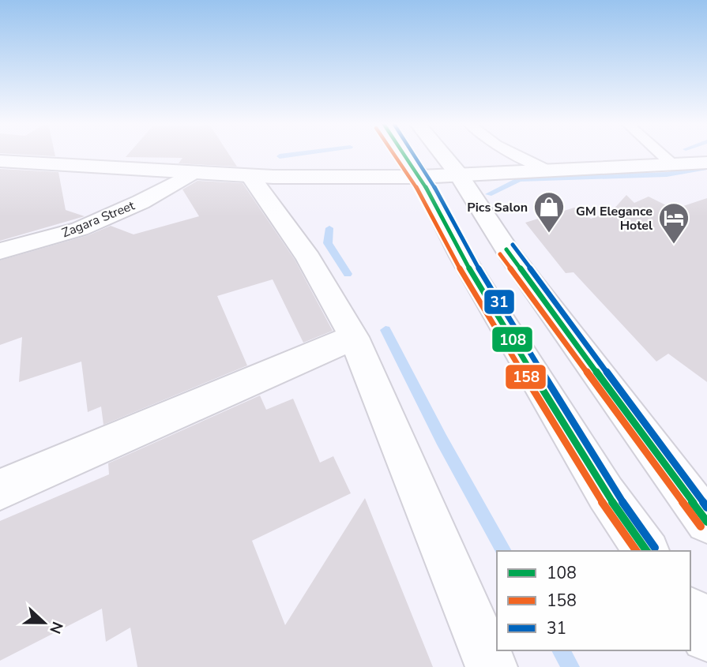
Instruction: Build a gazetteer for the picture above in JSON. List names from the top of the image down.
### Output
{
  "streets": {
    "street": ["Zagara Street"]
  },
  "places": {
    "shop": ["Pics Salon"],
    "hotel": ["GM Elegance Hotel"]
  },
  "lines": ["transit line 108", "transit line 158", "transit line 31"],
  "legend": ["108", "158", "31"],
  "north": "right"
}
